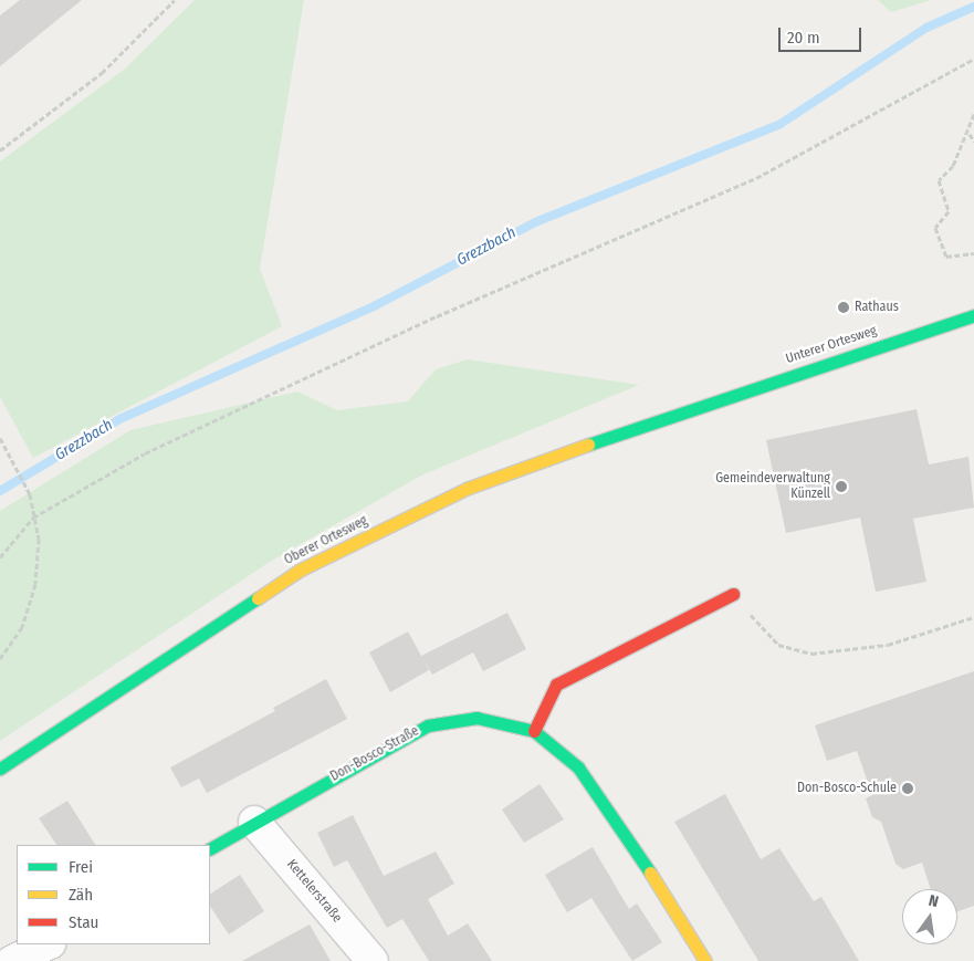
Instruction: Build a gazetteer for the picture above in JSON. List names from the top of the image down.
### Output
{
  "streets": {
    "main road": ["Unterer Ortesweg", "Oberer Ortesweg", "Don-Bosco-Straße"],
    "street": ["Kettelerstraße"]
  },
  "crossings": [
    ["Unterer Ortesweg", "Oberer Ortesweg"],
    ["Don-Bosco-Straße", "Kettelerstraße"]
  ],
  "water": ["Grezzbach"],
  "places": ["Rathaus", "Gemeindeverwaltung Künzell", "Don-Bosco-Schule"],
  "legend": ["Frei", "Zäh", "Stau"],
  "scale_bar": "20 m",
  "north": "top"
}
